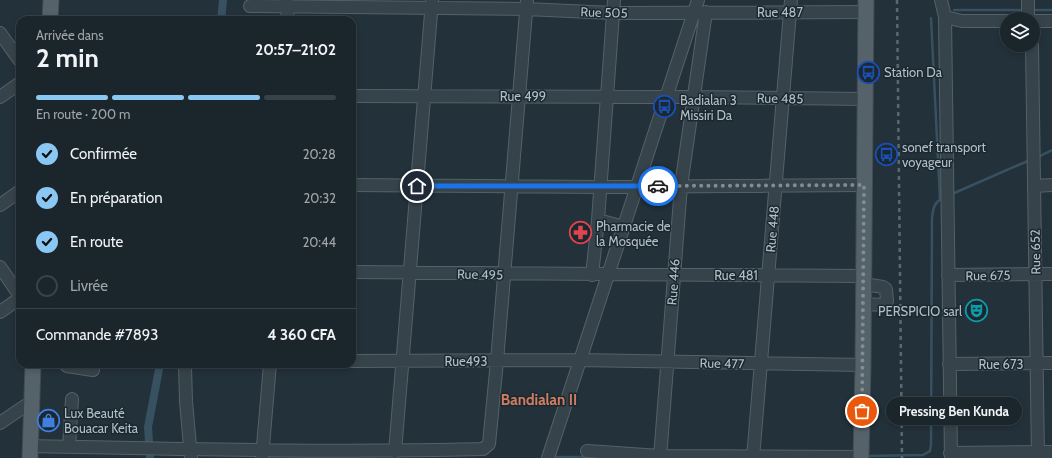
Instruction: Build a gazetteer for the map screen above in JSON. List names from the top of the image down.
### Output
{
  "streets": {
    "street": [
      "Rue 505",
      "Rue 487",
      "Rue 499",
      "Rue 485",
      "Rue 448",
      "Rue 652",
      "Rue 495",
      "Rue 481",
      "Rue 675",
      "Rue 446",
      "Rue493",
      "Rue 477",
      "Rue 673"
    ]
  },
  "crossings": [
    ["Rue 505", "Rue 487"],
    ["Rue 487", "Rue 448"],
    ["Rue 487", "Rue 446"],
    ["Rue 499", "Rue 485"],
    ["Rue 499", "Rue 446"],
    ["Rue 485", "Rue 448"],
    ["Rue 485", "Rue 446"],
    ["Rue 448", "Rue 481"],
    ["Rue 448", "Rue 477"],
    ["Rue 652", "Rue 675"],
    ["Rue 652", "Rue 673"],
    ["Rue 495", "Rue 481"],
    ["Rue 481", "Rue 446"],
    ["Rue 446", "Rue 477"],
    ["Rue493", "Rue 477"]
  ],
  "districts": ["Bandialan II"],
  "places": {
    "bus stop": ["Station Da", "Badialan 3 Missiri Da", "sonef transport voyageur"],
    "pharmacy": ["Pharmacie de la Mosquée"],
    "theatre": ["PERSPICIO sarl"],
    "other": ["Pressing Ben Kunda"],
    "shop": ["Lux Beauté Bouacar Keita"]
  },
  "page": {
    "heading": ["2 min", "Arrivée dans", "20:57–21:02"],
    "panel": ["Commande #7893", "4 360 CFA"],
    "bar": "En route · 200 m",
    "list": [
      ["Confirmée", "20:28"],
      ["En préparation", "20:32"],
      ["En route", "20:44"],
      "Livrée"
    ],
    "bubble": "Pressing Ben Kunda"
  }
}
